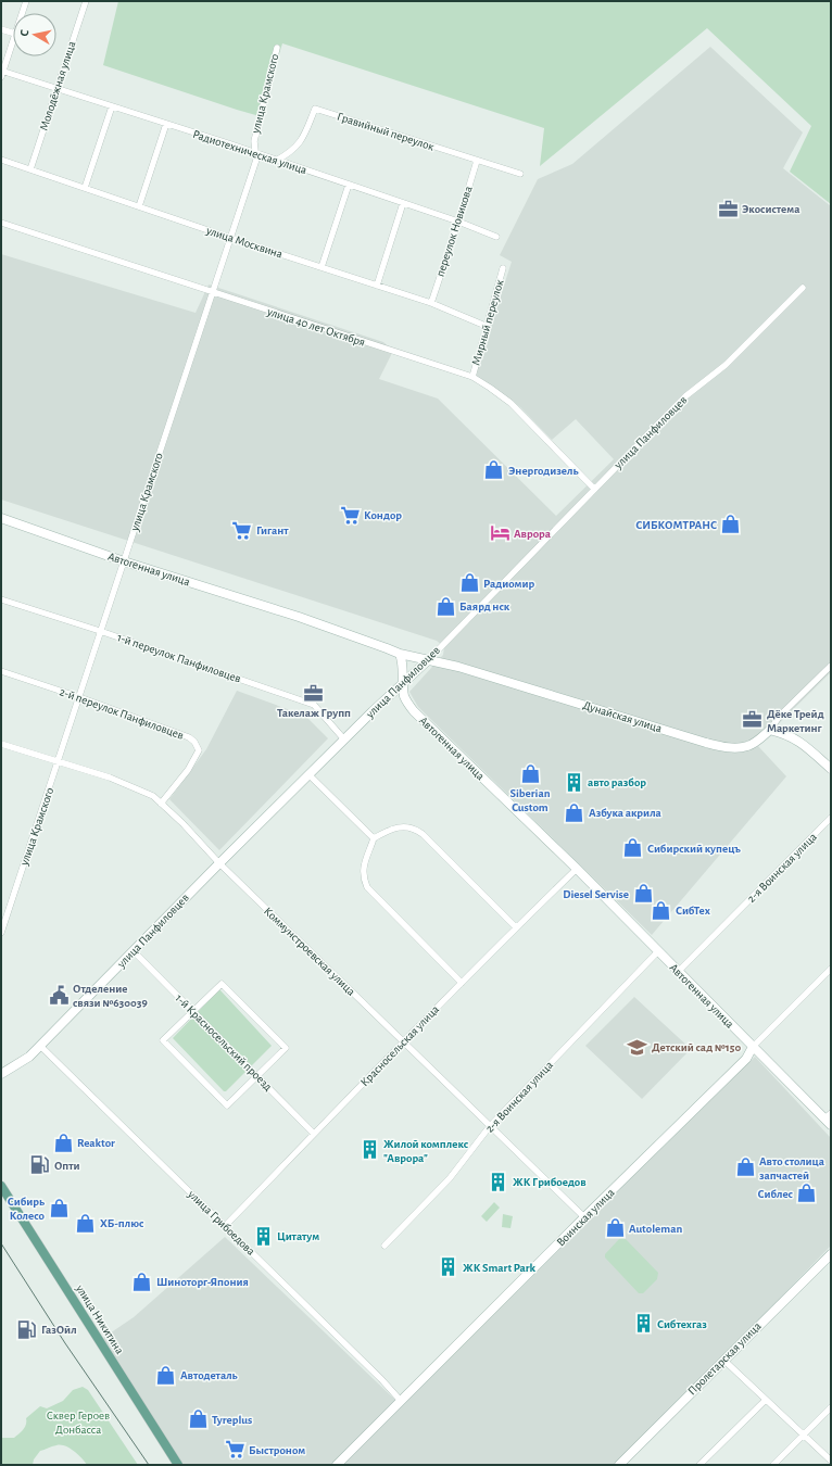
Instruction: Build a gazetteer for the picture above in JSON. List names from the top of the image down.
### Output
{
  "streets": {
    "main road": ["улица Никитина"],
    "street": [
      "Молодёжная улица",
      "улица Крамского",
      "Гравийный переулок",
      "Радиотехническая улица",
      "переулок Новикова",
      "улица Москвина",
      "Мирный переулок",
      "улица 40 лет Октября",
      "улица Панфиловцев",
      "Автогенная улица",
      "1-й переулок Панфиловцев",
      "2-й переулок Панфиловцев",
      "Дунайская улица",
      "2-я Воинская улица",
      "Коммунстроевская улица",
      "1-й Красносельский проезд",
      "Красносельская улица",
      "Воинская улица",
      "улица Грибоедова",
      "Пролетарская улица"
    ]
  },
  "crossings": [
    ["Молодёжная улица", "Радиотехническая улица"],
    ["Молодёжная улица", "улица Москвина"],
    ["улица Крамского", "Радиотехническая улица"],
    ["улица Крамского", "улица Москвина"],
    ["улица Крамского", "улица 40 лет Октября"],
    ["улица Крамского", "Автогенная улица"],
    ["улица Крамского", "1-й переулок Панфиловцев"],
    ["улица Крамского", "2-й переулок Панфиловцев"],
    ["улица Крамского", "Коммунстроевская улица"],
    ["Гравийный переулок", "Радиотехническая улица"],
    ["Гравийный переулок", "переулок Новикова"],
    ["Радиотехническая улица", "переулок Новикова"],
    ["переулок Новикова", "улица Москвина"],
    ["улица Москвина", "Мирный переулок"],
    ["Мирный переулок", "улица 40 лет Октября"],
    ["улица 40 лет Октября", "улица Панфиловцев"],
    ["улица Панфиловцев", "Автогенная улица"],
    ["улица Панфиловцев", "1-й переулок Панфиловцев"],
    ["улица Панфиловцев", "Дунайская улица"],
    ["улица Панфиловцев", "Коммунстроевская улица"],
    ["улица Панфиловцев", "1-й Красносельский проезд"],
    ["улица Панфиловцев", "улица Грибоедова"],
    ["Автогенная улица", "Дунайская улица"],
    ["Автогенная улица", "2-я Воинская улица"],
    ["Автогенная улица", "Красносельская улица"],
    ["Автогенная улица", "Воинская улица"],
    ["2-й переулок Панфиловцев", "Коммунстроевская улица"],
    ["2-я Воинская улица", "Коммунстроевская улица"],
    ["Коммунстроевская улица", "Красносельская улица"],
    ["Коммунстроевская улица", "Воинская улица"],
    ["1-й Красносельский проезд", "Красносельская улица"],
    ["Красносельская улица", "улица Грибоедова"],
    ["Воинская улица", "улица Грибоедова"]
  ],
  "parks": ["Сквер Героев Донбасса"],
  "places": {
    "office": ["Экосистема", "Такелаж Групп", "Дёке Трейд Маркетинг"],
    "shop": [
      "Энергодизель",
      "СИБКОМТРАНС",
      "Радиомир",
      "Баярд нск",
      "Siberian Custom",
      "Азбука акрила",
      "Сибирский купецъ",
      "Diesel Servise",
      "СибТех",
      "Reaktor",
      "Авто столица запчастей",
      "Сиблес",
      "Сибирь Колесо",
      "ХБ-плюс",
      "Autoleman",
      "Шиноторг-Япония",
      "Автодеталь",
      "Tyreplus"
    ],
    "supermarket": ["Кондор", "Гигант", "Быстроном"],
    "hotel": ["Аврора"],
    "building": [
      "авто разбор",
      "Жилой комплекс \"Аврора\"",
      "ЖК Грибоедов",
      "Цитатум",
      "ЖК Smart Park",
      "Сибтехгаз"
    ],
    "public building": ["Отделение связи №630039"],
    "school or university": ["Детский сад №150"],
    "fuel station": ["Опти", "ГазОйл"]
  },
  "north": "left"
}
